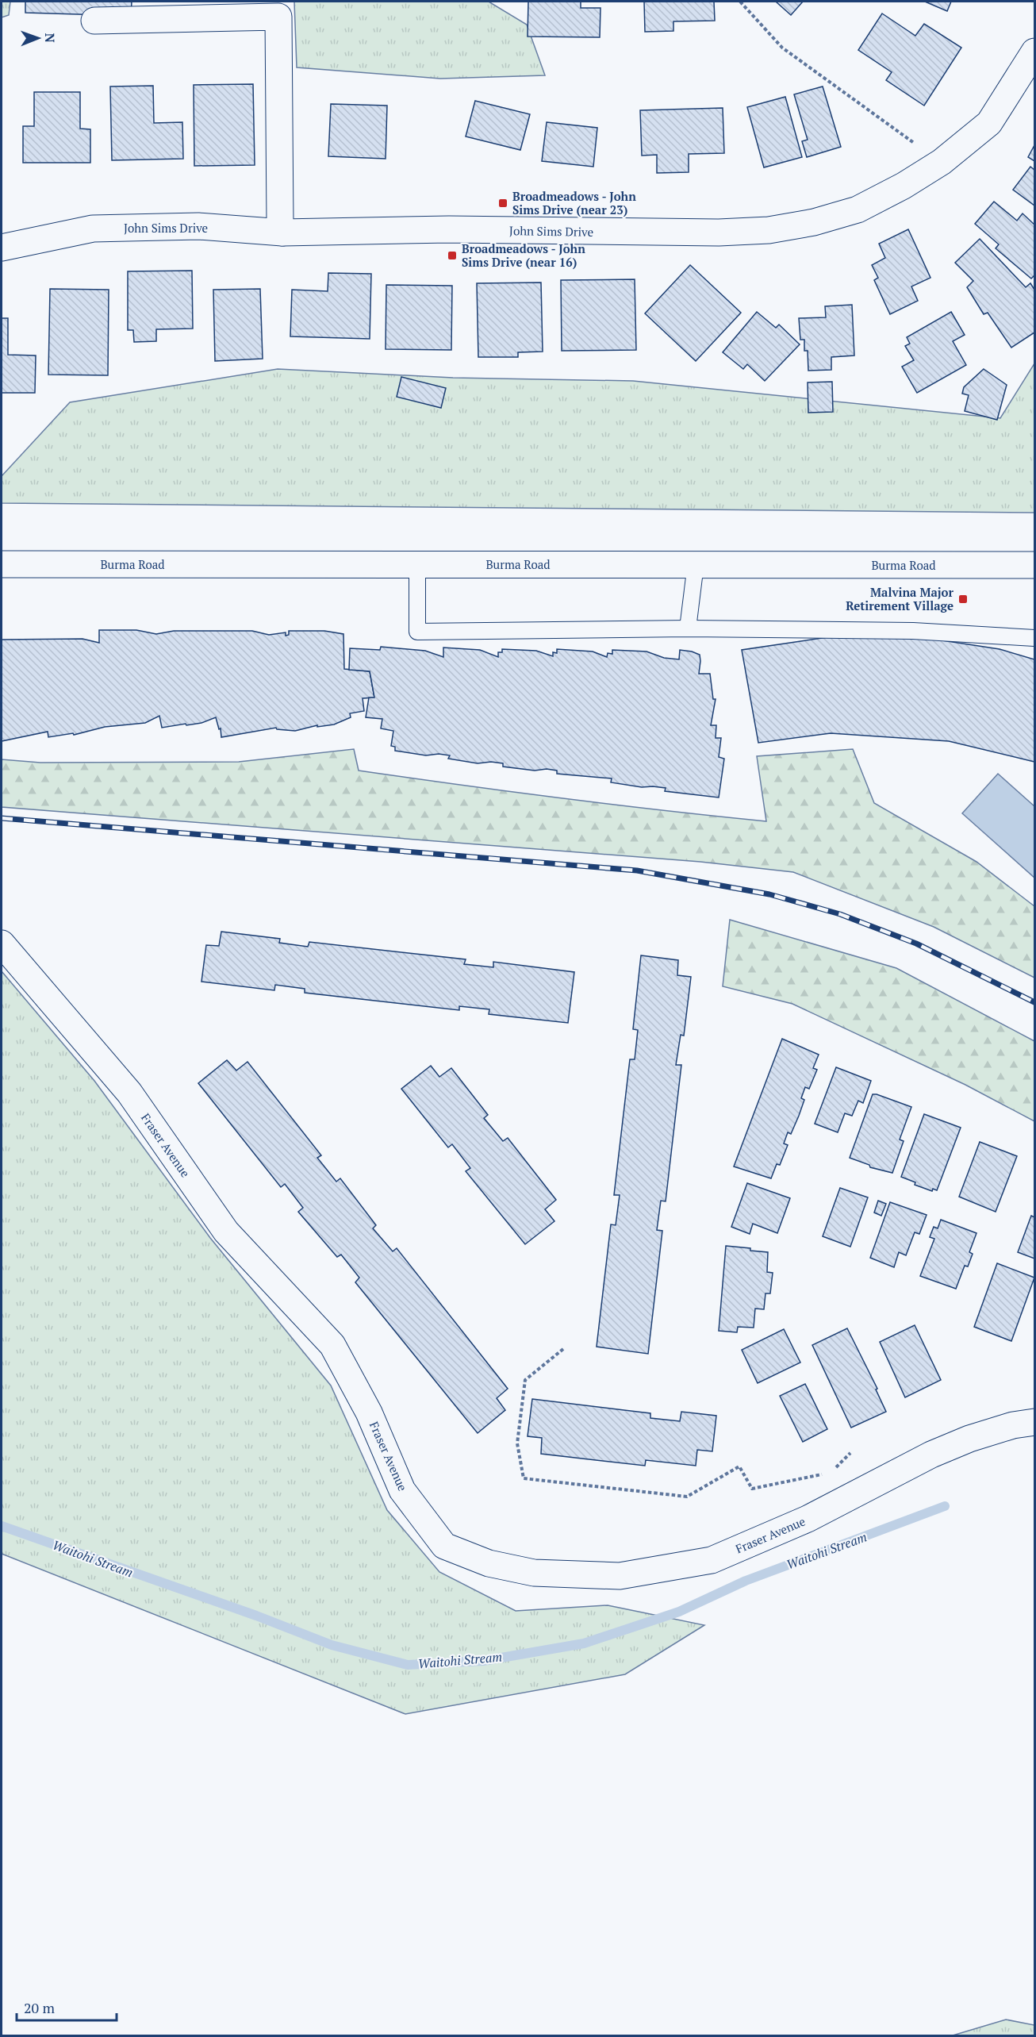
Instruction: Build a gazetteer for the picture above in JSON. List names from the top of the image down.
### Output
{
  "streets": {
    "street": ["John Sims Drive", "Burma Road", "Fraser Avenue"]
  },
  "water": ["Waitohi Stream"],
  "places": {
    "transit": ["Broadmeadows - John Sims Drive (near 23)", "Broadmeadows - John Sims Drive (near 16)", "Malvina Major Retirement Village"]
  },
  "scale_bar": "20 m",
  "north": "right"
}
